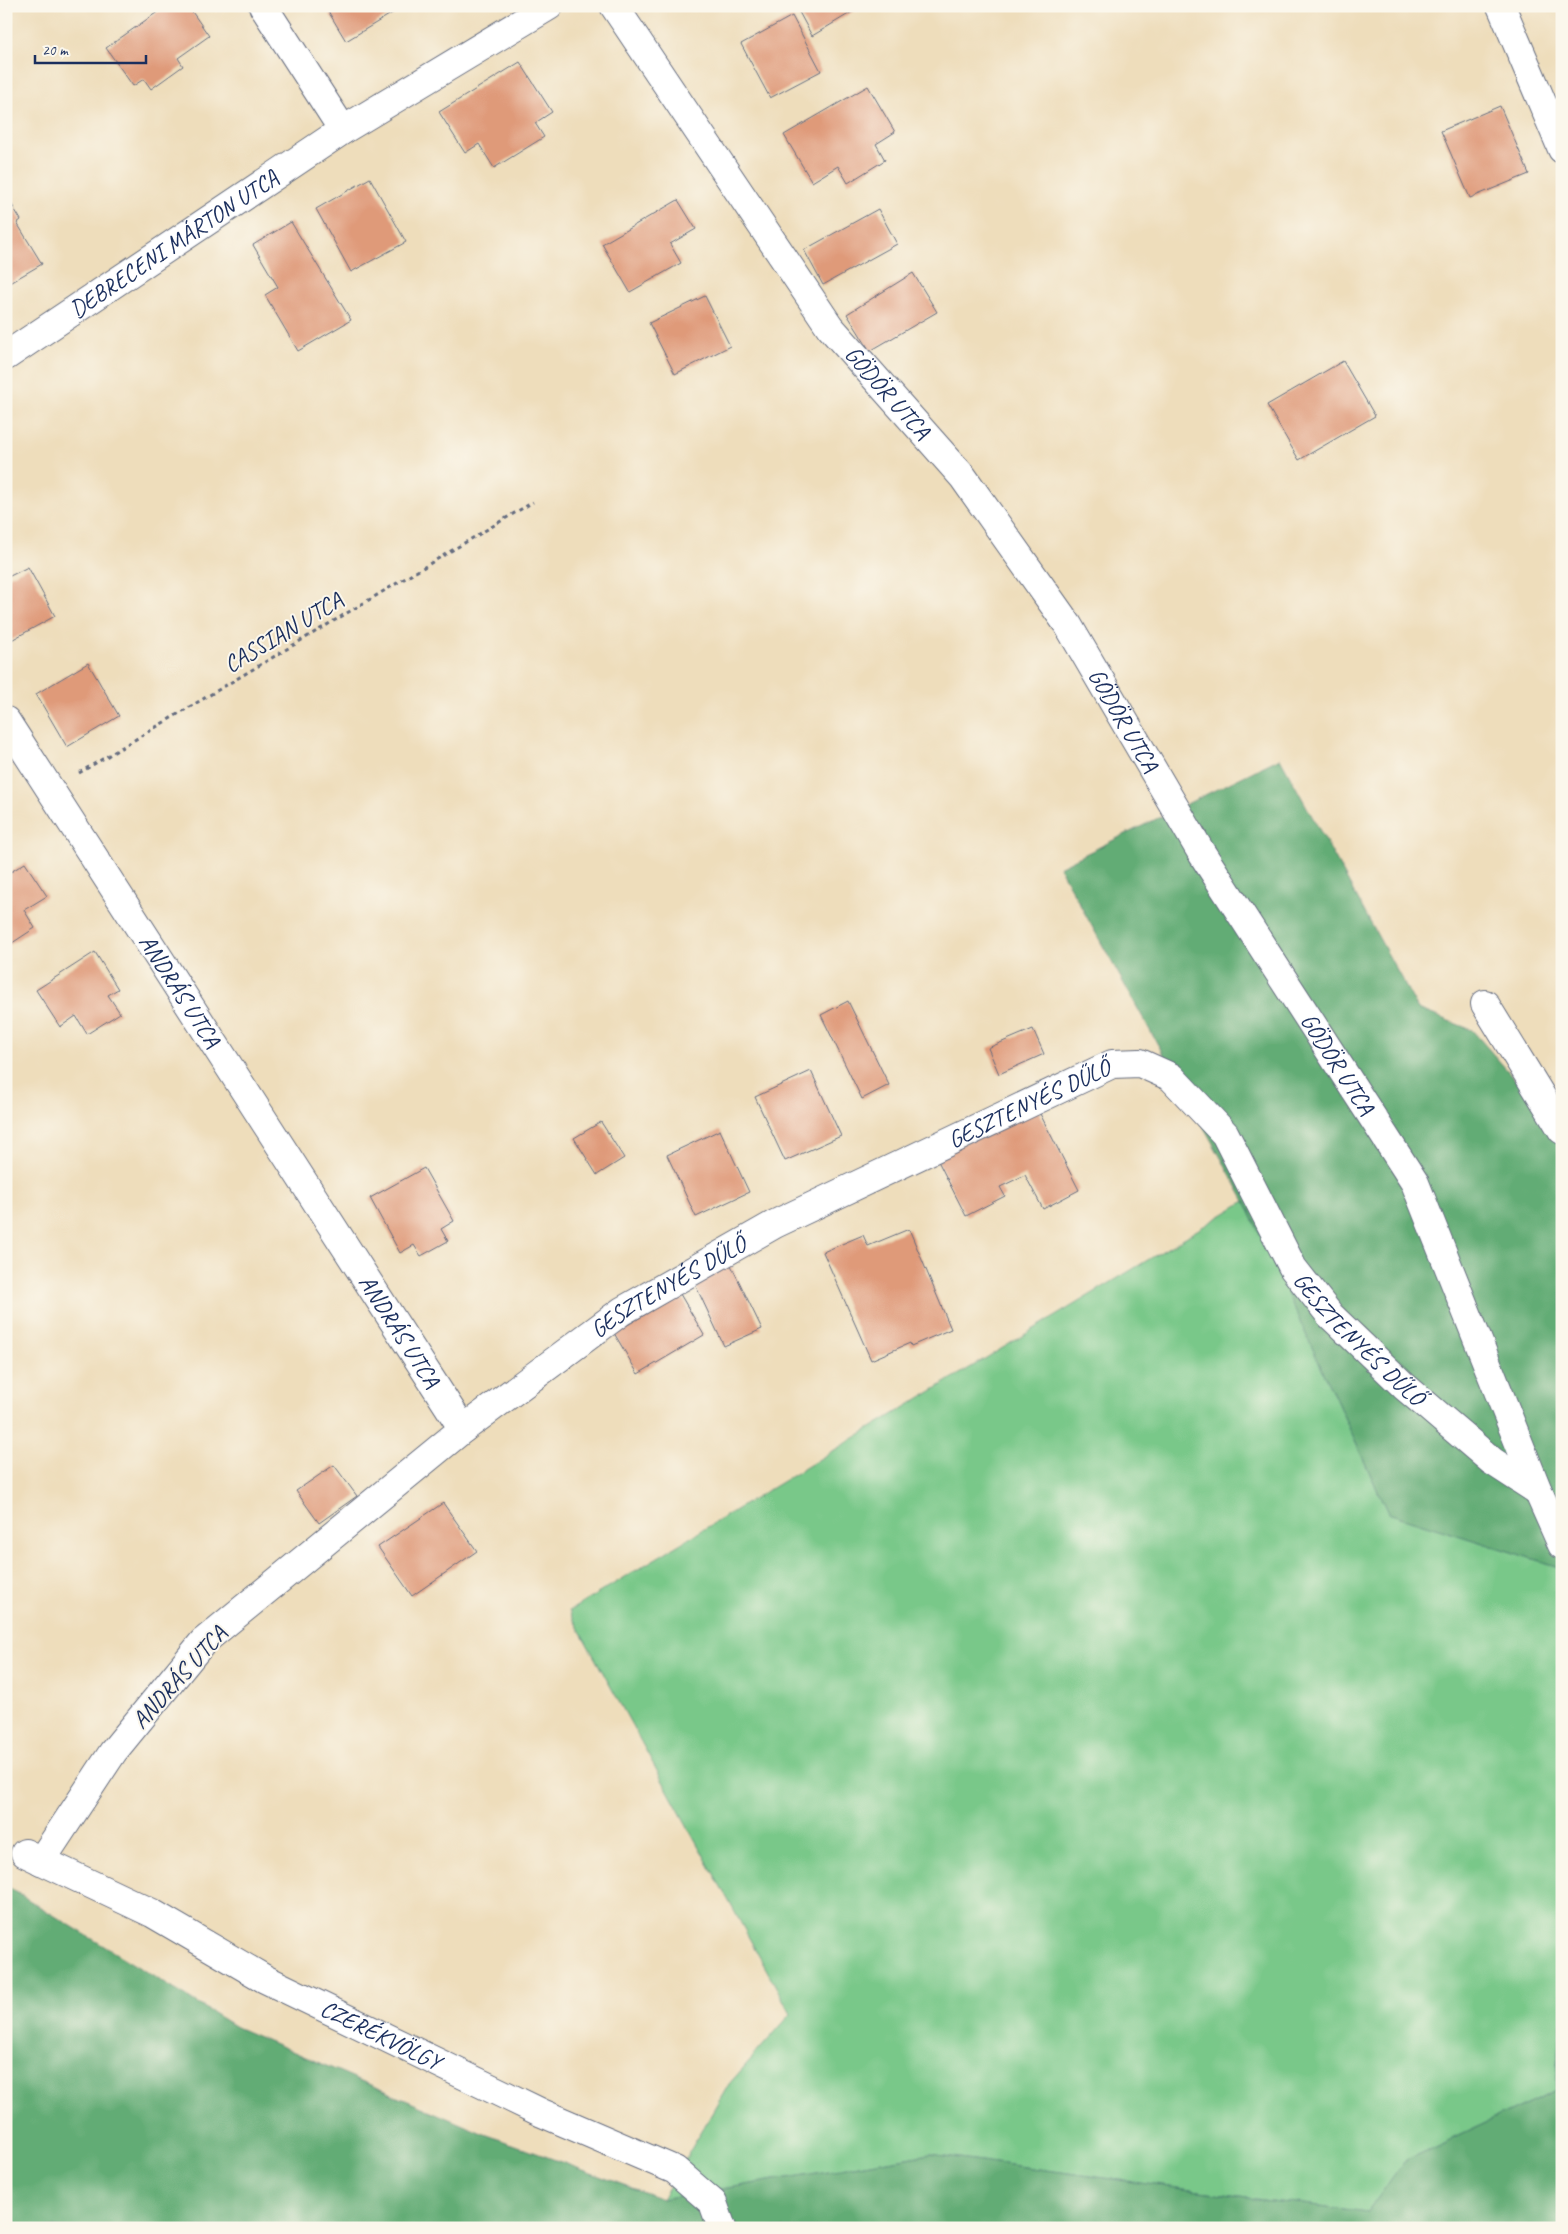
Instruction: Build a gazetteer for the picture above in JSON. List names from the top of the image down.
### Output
{
  "streets": {
    "street": [
      "DEBRECENI MÁRTON UTCA",
      "GÖDÖR UTCA",
      "ANDRÁS UTCA",
      "GESZTENYÉS DŰLŐ",
      "CZERÉKVÖLGY"
    ],
    "path": ["CASSIAN UTCA"]
  },
  "crossings": [
    ["GÖDÖR UTCA", "GESZTENYÉS DŰLŐ"],
    ["CASSIAN UTCA", "ANDRÁS UTCA"],
    ["ANDRÁS UTCA", "GESZTENYÉS DŰLŐ"],
    ["ANDRÁS UTCA", "CZERÉKVÖLGY"]
  ],
  "scale_bar": "20 m"
}
